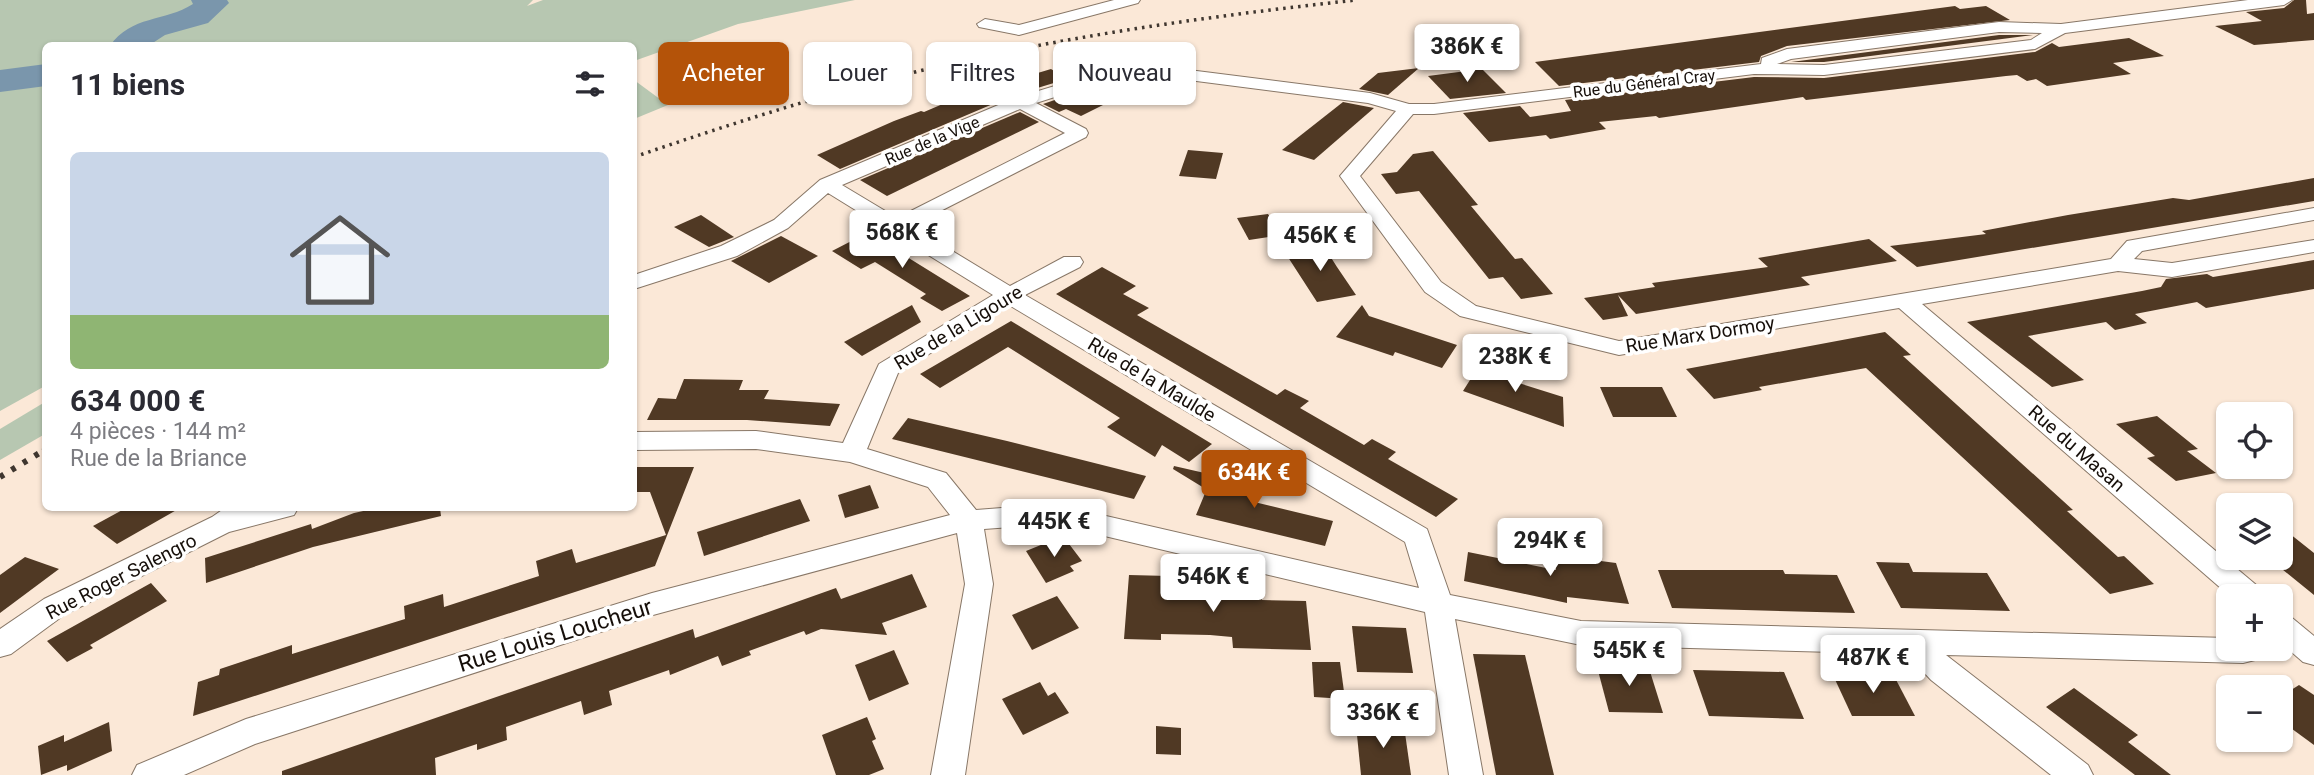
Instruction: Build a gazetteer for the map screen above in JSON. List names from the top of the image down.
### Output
{
  "streets": {
    "street": [
      "Rue du Général Cray",
      "Rue de la Vige",
      "Rue de la Ligoure",
      "Rue Marx Dormoy",
      "Rue de la Maulde",
      "Rue du Masan",
      "Rue Roger Salengro",
      "Rue Louis Loucheur"
    ]
  },
  "crossings": [
    ["Rue du Général Cray", "Rue de la Vige"],
    ["Rue du Général Cray", "Rue Marx Dormoy"],
    ["Rue de la Vige", "Rue Marx Dormoy"],
    ["Rue de la Vige", "Rue de la Maulde"],
    ["Rue de la Ligoure", "Rue de la Maulde"],
    ["Rue Marx Dormoy", "Rue du Masan"],
    ["Rue de la Maulde", "Rue Louis Loucheur"]
  ],
  "page": {
    "price": [
      "386K €",
      "568K €",
      "456K €",
      "238K €",
      "634K €",
      "445K €",
      "294K €",
      "546K €",
      "545K €",
      "487K €",
      "336K €"
    ],
    "chip": [
      "Acheter",
      "Louer",
      "Filtres",
      "Nouveau"
    ],
    "heading": "11 biens",
    "list": [
      {
        "name": "634 000 €",
        "note": "4 pièces · 144 m² · Rue de la Briance"
      }
    ],
    "map_buttons": ["+", "−"]
  }
}
